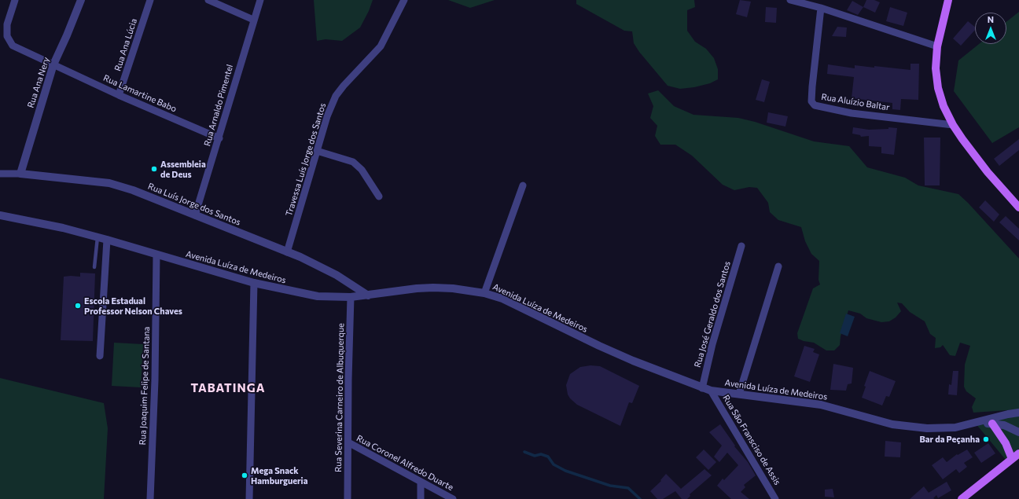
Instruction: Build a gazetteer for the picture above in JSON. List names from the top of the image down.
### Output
{
  "streets": {
    "street": [
      "Rua Ana Lúcia",
      "Rua Ana Nery",
      "Rua Lamartine Babo",
      "Rua Aluízio Baltar",
      "Rua Arnaldo Pimentel",
      "Travessa Luís Jorge dos Santos",
      "Rua Luís Jorge dos Santos",
      "Avenida Luíza de Medeiros",
      "Rua José Geraldo dos Santos",
      "Rua Joaquim Felipe de Santana",
      "Rua Severina Carneiro de Albuquerque",
      "Rua São Fransciso de Assis",
      "Rua Coronel Alfredo Duarte"
    ]
  },
  "crossings": [
    ["Rua Ana Lúcia", "Rua Lamartine Babo"],
    ["Rua Ana Nery", "Rua Lamartine Babo"],
    ["Rua Ana Nery", "Rua Luís Jorge dos Santos"],
    ["Rua Lamartine Babo", "Rua Arnaldo Pimentel"],
    ["Rua Arnaldo Pimentel", "Rua Luís Jorge dos Santos"],
    ["Travessa Luís Jorge dos Santos", "Rua Luís Jorge dos Santos"],
    ["Rua Luís Jorge dos Santos", "Avenida Luíza de Medeiros"],
    ["Avenida Luíza de Medeiros", "Rua José Geraldo dos Santos"],
    ["Avenida Luíza de Medeiros", "Rua Joaquim Felipe de Santana"],
    ["Avenida Luíza de Medeiros", "Rua Severina Carneiro de Albuquerque"],
    ["Avenida Luíza de Medeiros", "Rua São Fransciso de Assis"],
    ["Rua Severina Carneiro de Albuquerque", "Rua Coronel Alfredo Duarte"]
  ],
  "districts": ["TABATINGA"],
  "places": [
    "Assembleia de Deus",
    "Escola Estadual Professor Nelson Chaves",
    "Bar da Peçanha",
    "Mega Snack Hamburgueria"
  ],
  "north": "top"
}
